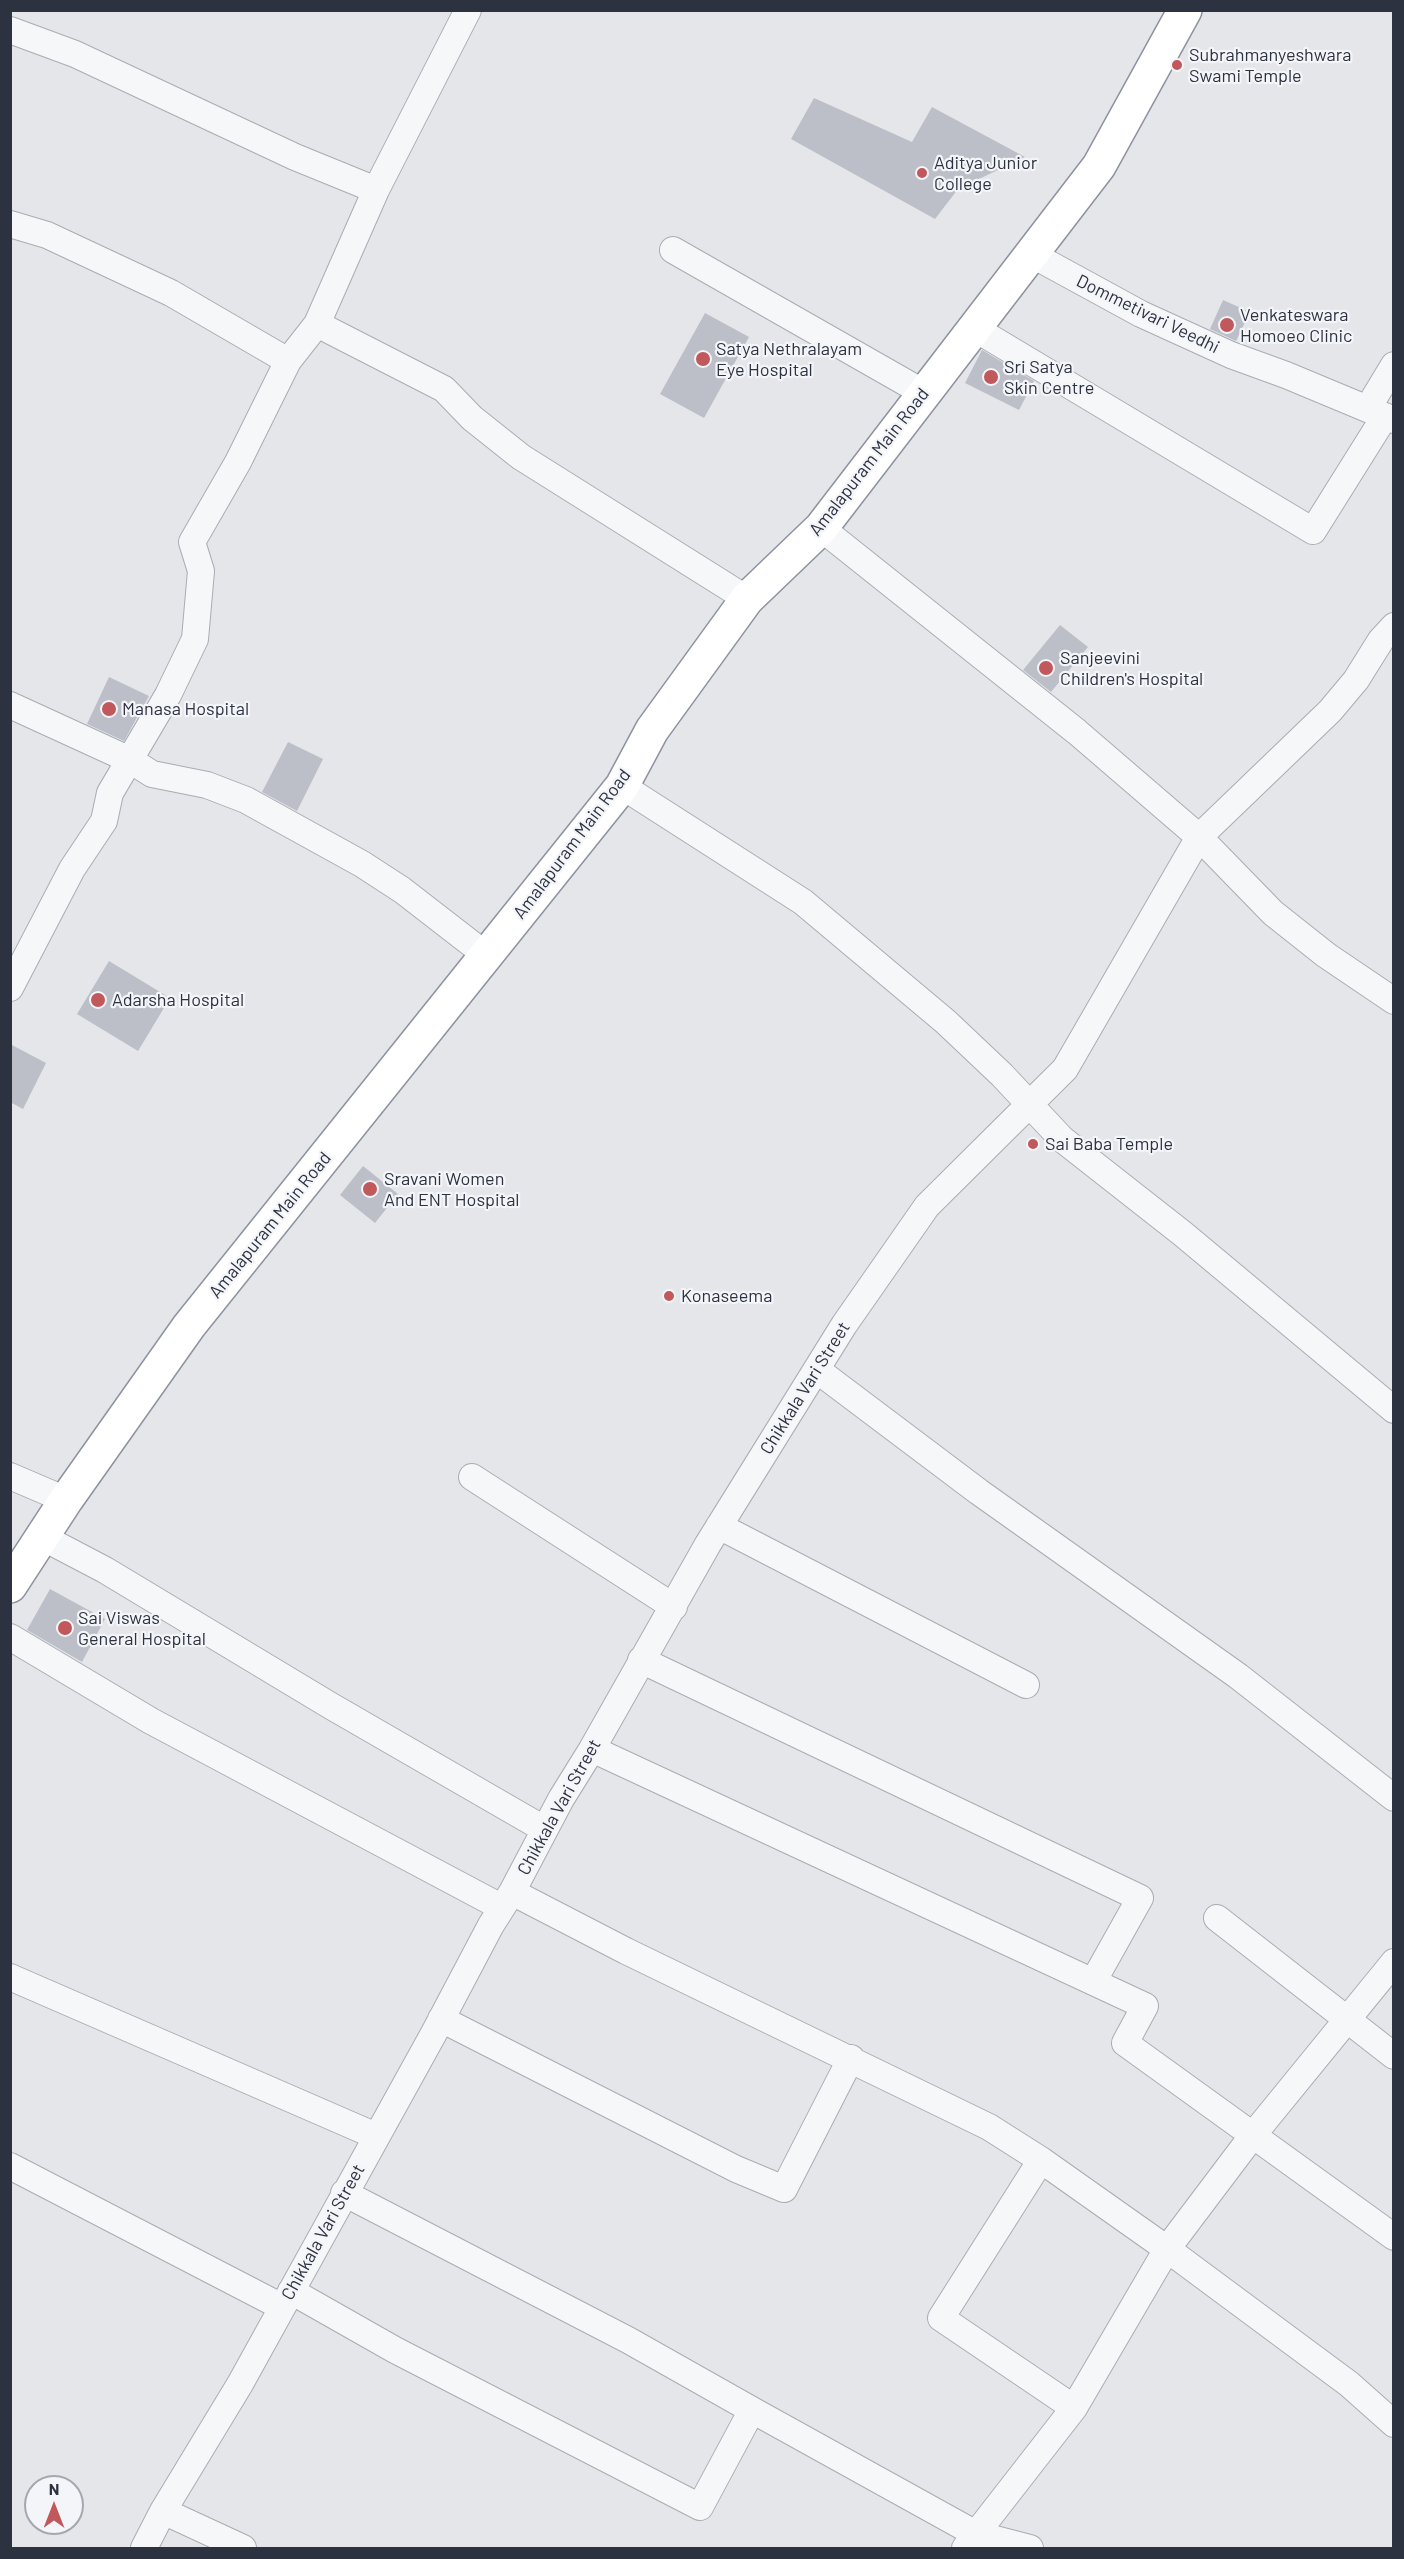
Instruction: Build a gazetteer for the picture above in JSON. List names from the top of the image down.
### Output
{
  "streets": {
    "highway": ["Amalapuram Main Road"],
    "street": ["Dommetivari Veedhi", "Chikkala Vari Street"]
  },
  "crossings": [
    ["Dommetivari Veedhi", "Amalapuram Main Road"]
  ],
  "places": [
    "Subrahmanyeshwara Swami Temple",
    "Aditya Junior College",
    "Venkateswara Homoeo Clinic",
    "Satya Nethralayam Eye Hospital",
    "Sri Satya Skin Centre",
    "Sanjeevini Children's Hospital",
    "Manasa Hospital",
    "Adarsha Hospital",
    "Sai Baba Temple",
    "Sravani Women And ENT Hospital",
    "Konaseema",
    "Sai Viswas General Hospital"
  ],
  "north": "top"
}
